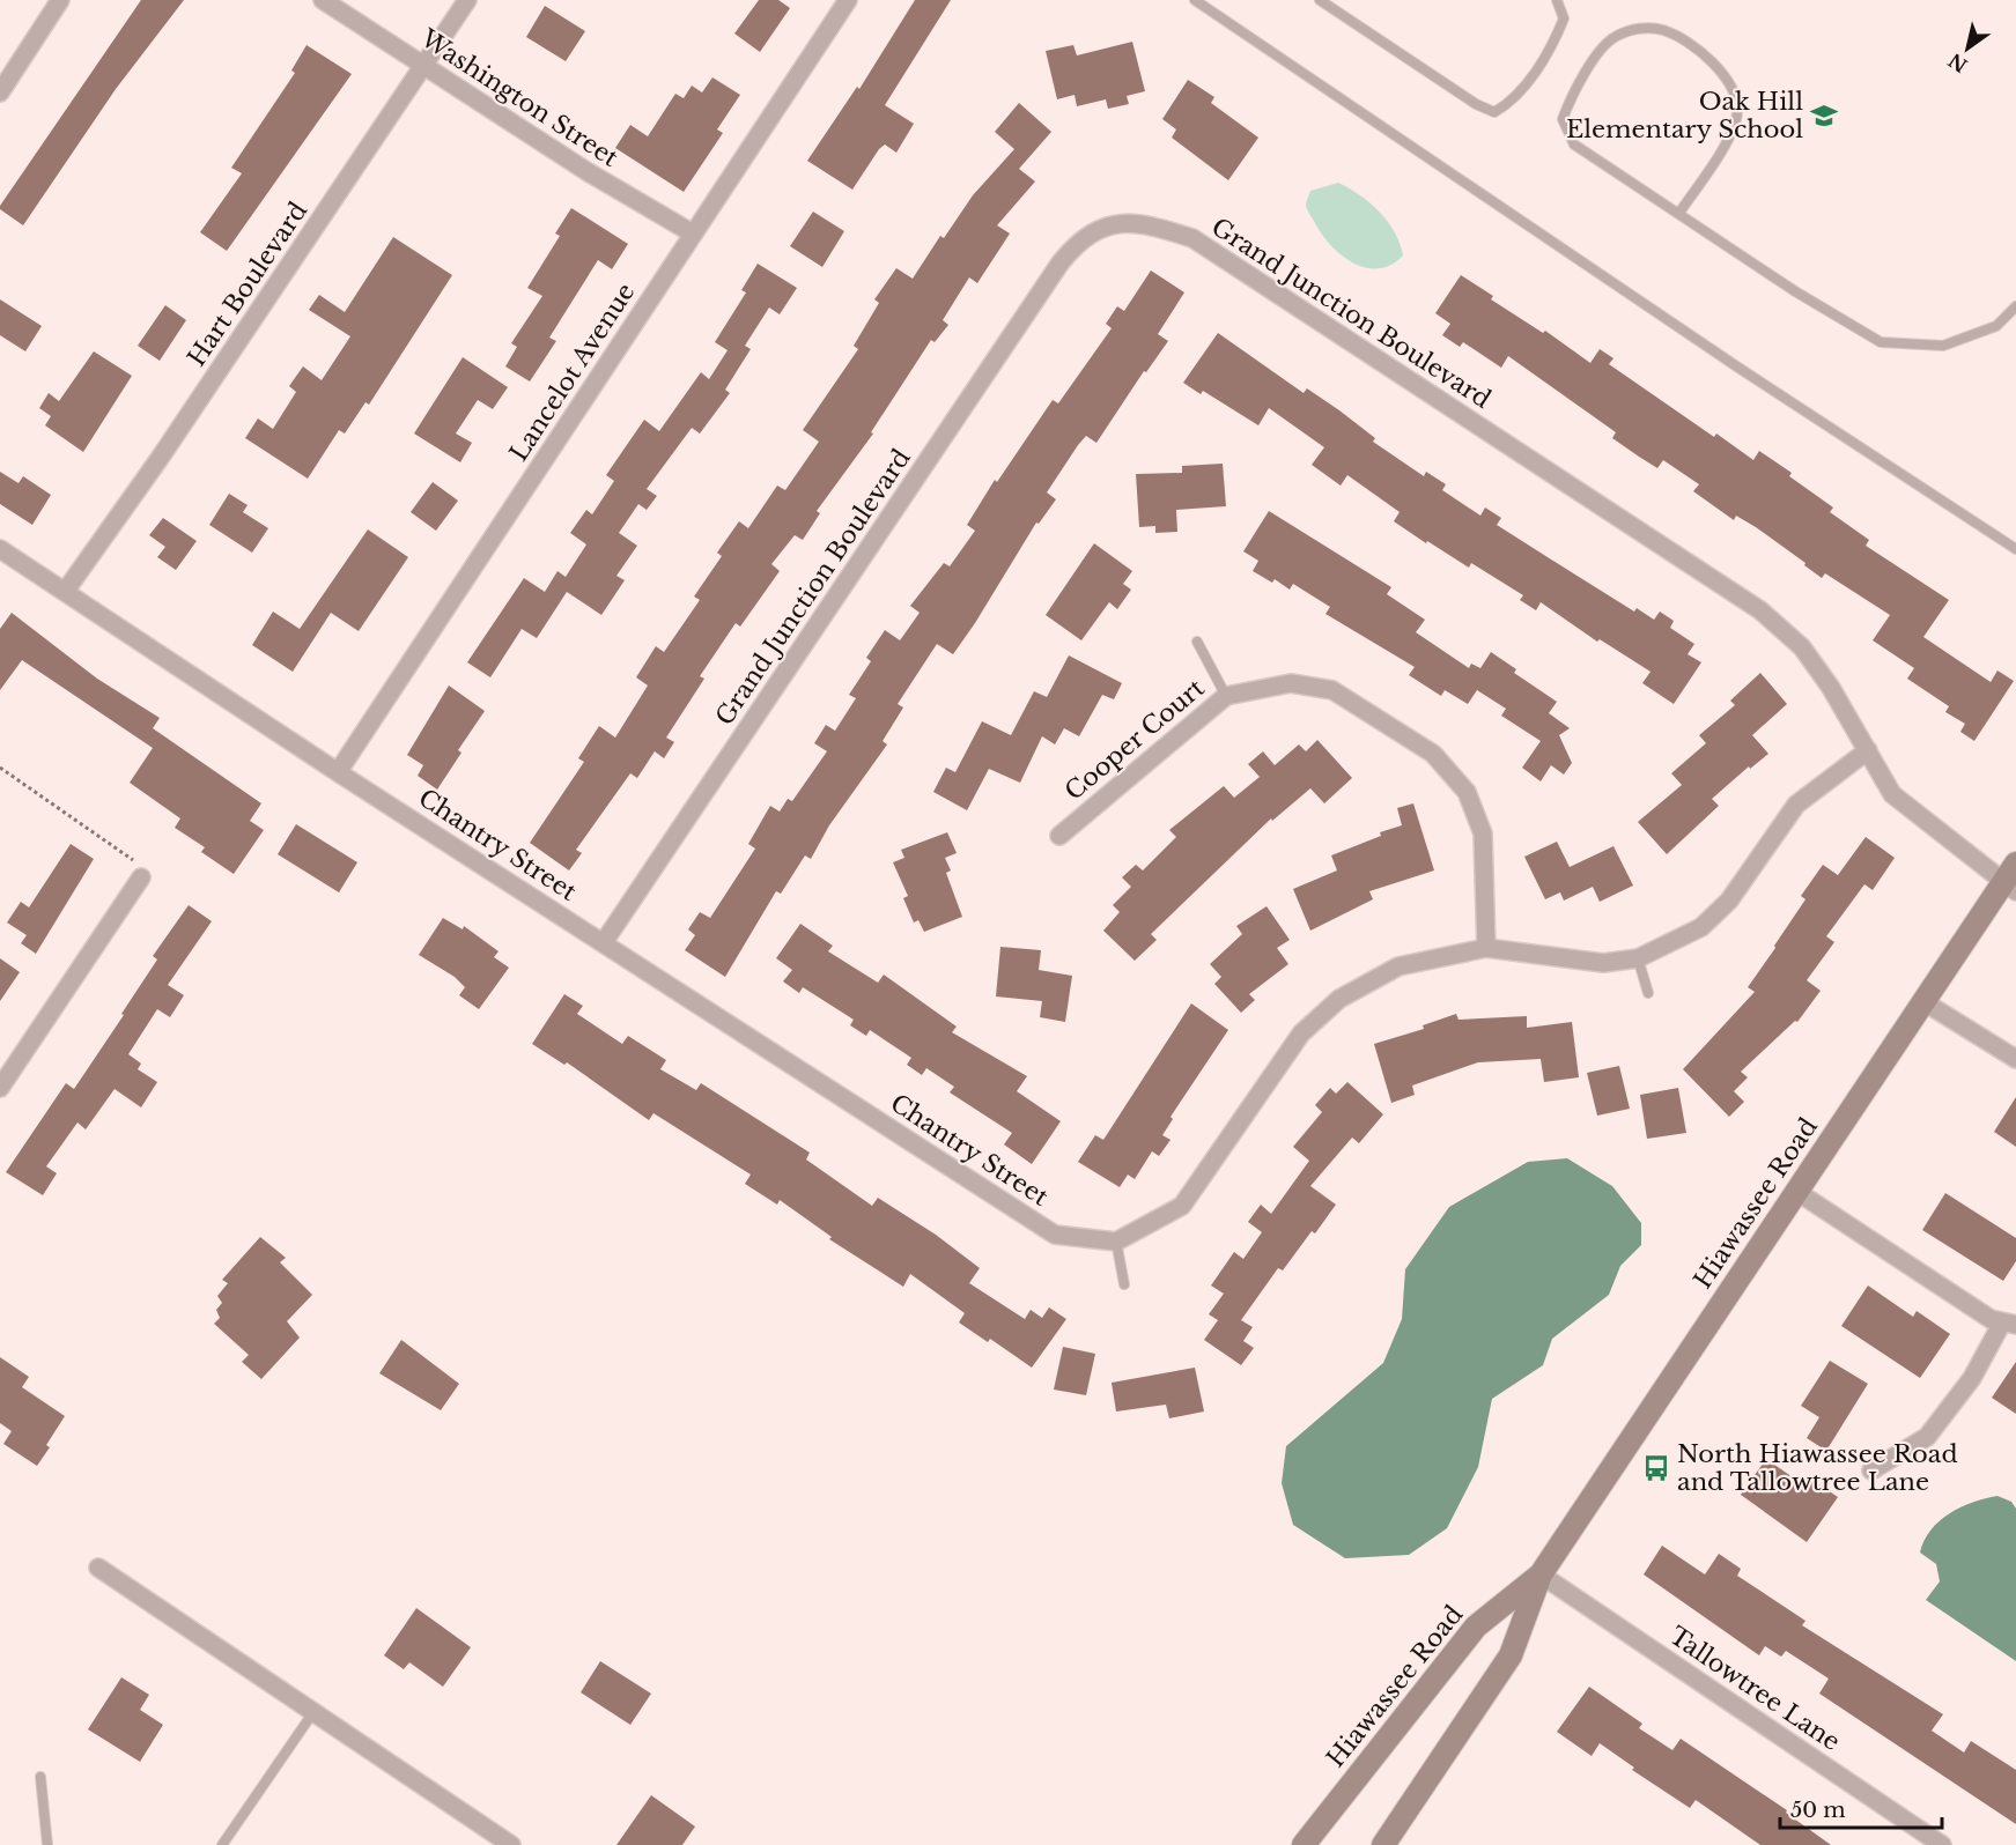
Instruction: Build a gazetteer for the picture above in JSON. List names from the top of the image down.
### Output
{
  "streets": {
    "main road": ["Hiawassee Road"],
    "street": [
      "Washington Street",
      "Hart Boulevard",
      "Grand Junction Boulevard",
      "Lancelot Avenue",
      "Cooper Court",
      "Chantry Street",
      "Tallowtree Lane"
    ]
  },
  "crossings": [
    ["Washington Street", "Hart Boulevard"],
    ["Washington Street", "Lancelot Avenue"],
    ["Hart Boulevard", "Chantry Street"],
    ["Grand Junction Boulevard", "Chantry Street"],
    ["Grand Junction Boulevard", "Hiawassee Road"],
    ["Lancelot Avenue", "Chantry Street"],
    ["Hiawassee Road", "Tallowtree Lane"]
  ],
  "places": {
    "school or university": ["Oak Hill Elementary School"],
    "bus stop": ["North Hiawassee Road and Tallowtree Lane"]
  },
  "scale_bar": "50 m",
  "north": "bottom left"
}
